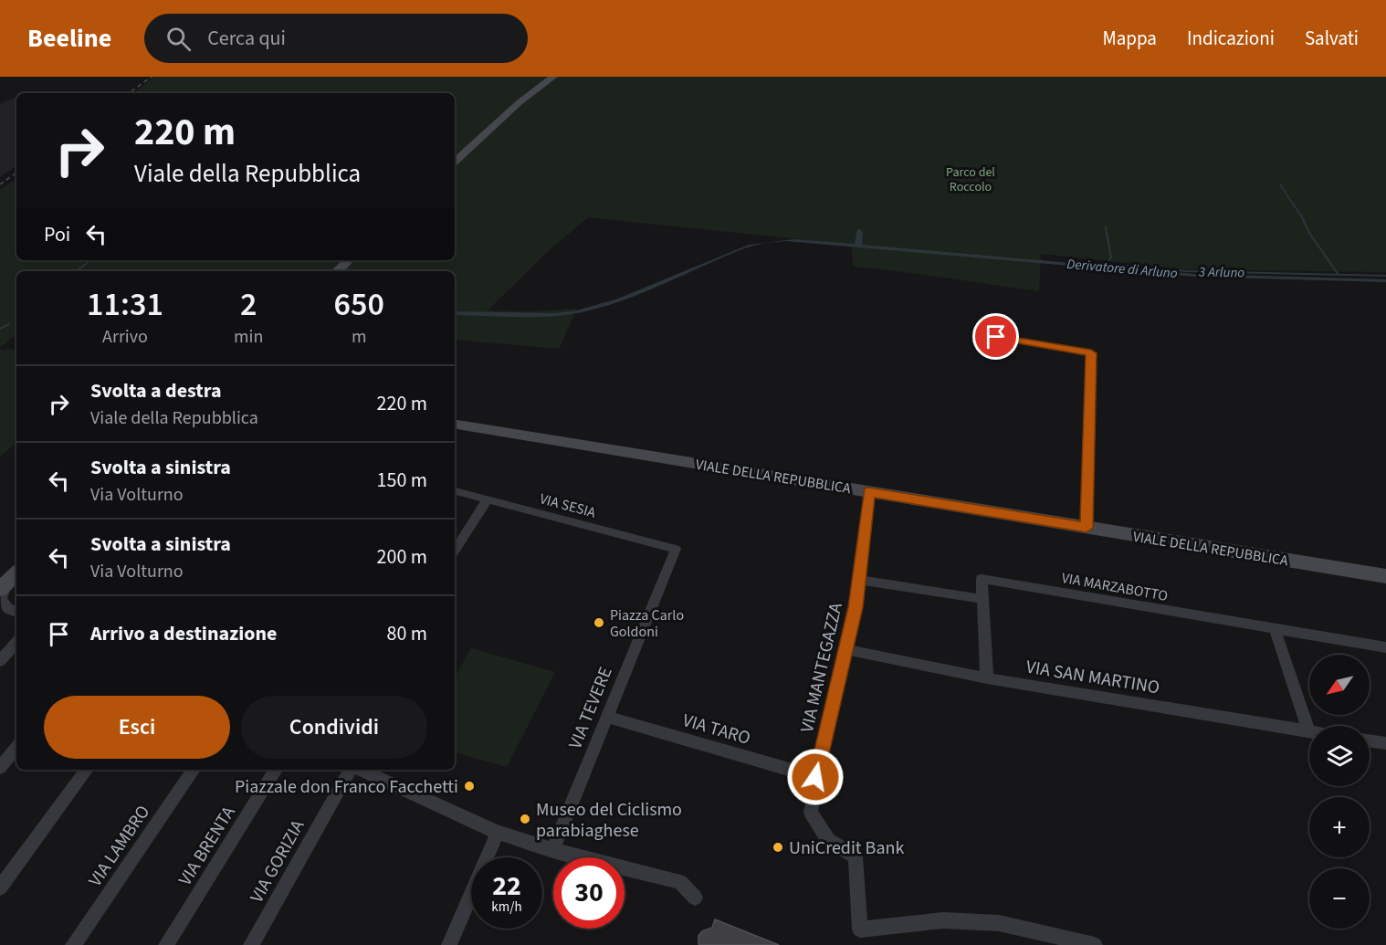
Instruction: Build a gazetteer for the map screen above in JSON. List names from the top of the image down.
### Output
{
  "streets": {
    "street": [
      "VIALE DELLA REPUBBLICA",
      "VIA SESIA",
      "VIA MARZABOTTO",
      "VIA MANTEGAZZA",
      "VIA SAN MARTINO",
      "VIA TEVERE",
      "VIA TARO",
      "VIA LAMBRO",
      "VIA BRENTA",
      "VIA GORIZIA"
    ]
  },
  "crossings": [
    ["VIALE DELLA REPUBBLICA", "VIA MANTEGAZZA"],
    ["VIA SESIA", "VIA TEVERE"],
    ["VIA MANTEGAZZA", "VIA SAN MARTINO"],
    ["VIA MANTEGAZZA", "VIA TARO"],
    ["VIA TEVERE", "VIA TARO"]
  ],
  "water": ["Derivatore di Arluno", "3 Arluno"],
  "parks": ["Parco del Roccolo"],
  "places": [
    "Piazza Carlo Goldoni",
    "Piazzale don Franco Facchetti",
    "Museo del Ciclismo parabiaghese",
    "UniCredit Bank"
  ],
  "north": "bottom left",
  "page": {
    "header": "Beeline",
    "search": "Cerca qui",
    "nav": ["Mappa", "Indicazioni", "Salvati"],
    "turn": ["220 m", "Viale della Repubblica"],
    "then": "Poi",
    "eta": [
      "11:31",
      "Arrivo",
      "2",
      "min",
      "650",
      "m"
    ],
    "list": [
      {
        "name": "Svolta a destra",
        "note": "Viale della Repubblica",
        "value": "220 m"
      },
      {
        "name": "Svolta a sinistra",
        "note": "Via Volturno",
        "value": "150 m"
      },
      {
        "name": "Svolta a sinistra",
        "note": "Via Volturno",
        "value": "200 m"
      },
      {
        "name": "Arrivo a destinazione",
        "value": "80 m"
      }
    ],
    "map_buttons": ["+", "−"],
    "buttons": ["Esci", "Condividi"],
    "speed": "22 km/h",
    "limit": "30"
  }
}
